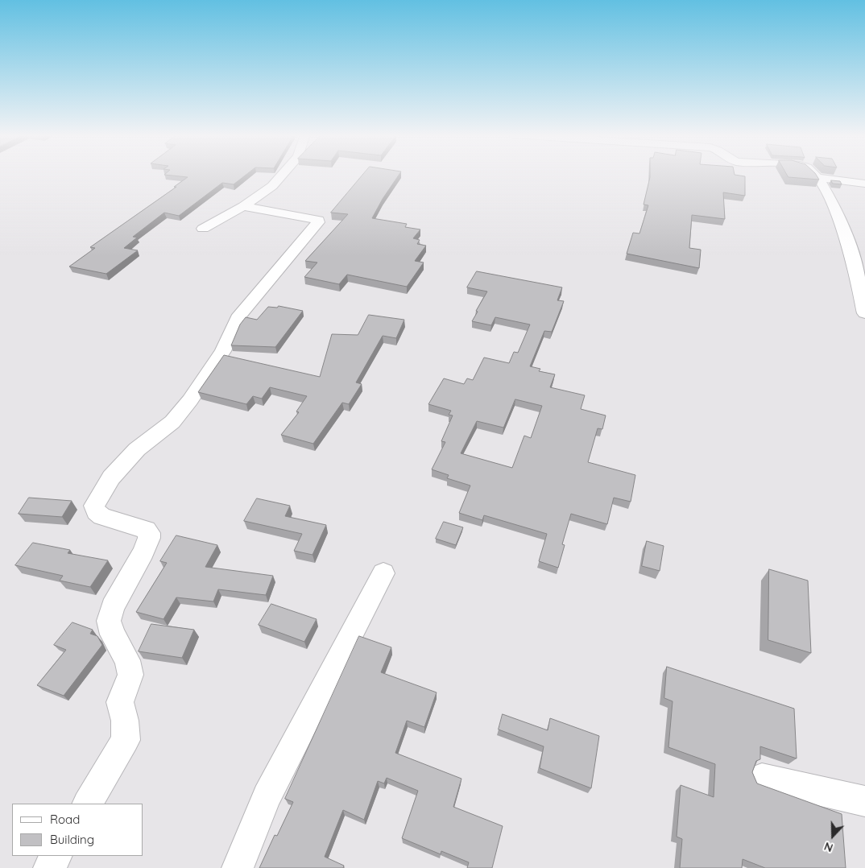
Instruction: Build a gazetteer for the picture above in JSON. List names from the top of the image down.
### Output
{
  "legend": ["Road", "Building"],
  "north": "bottom"
}
